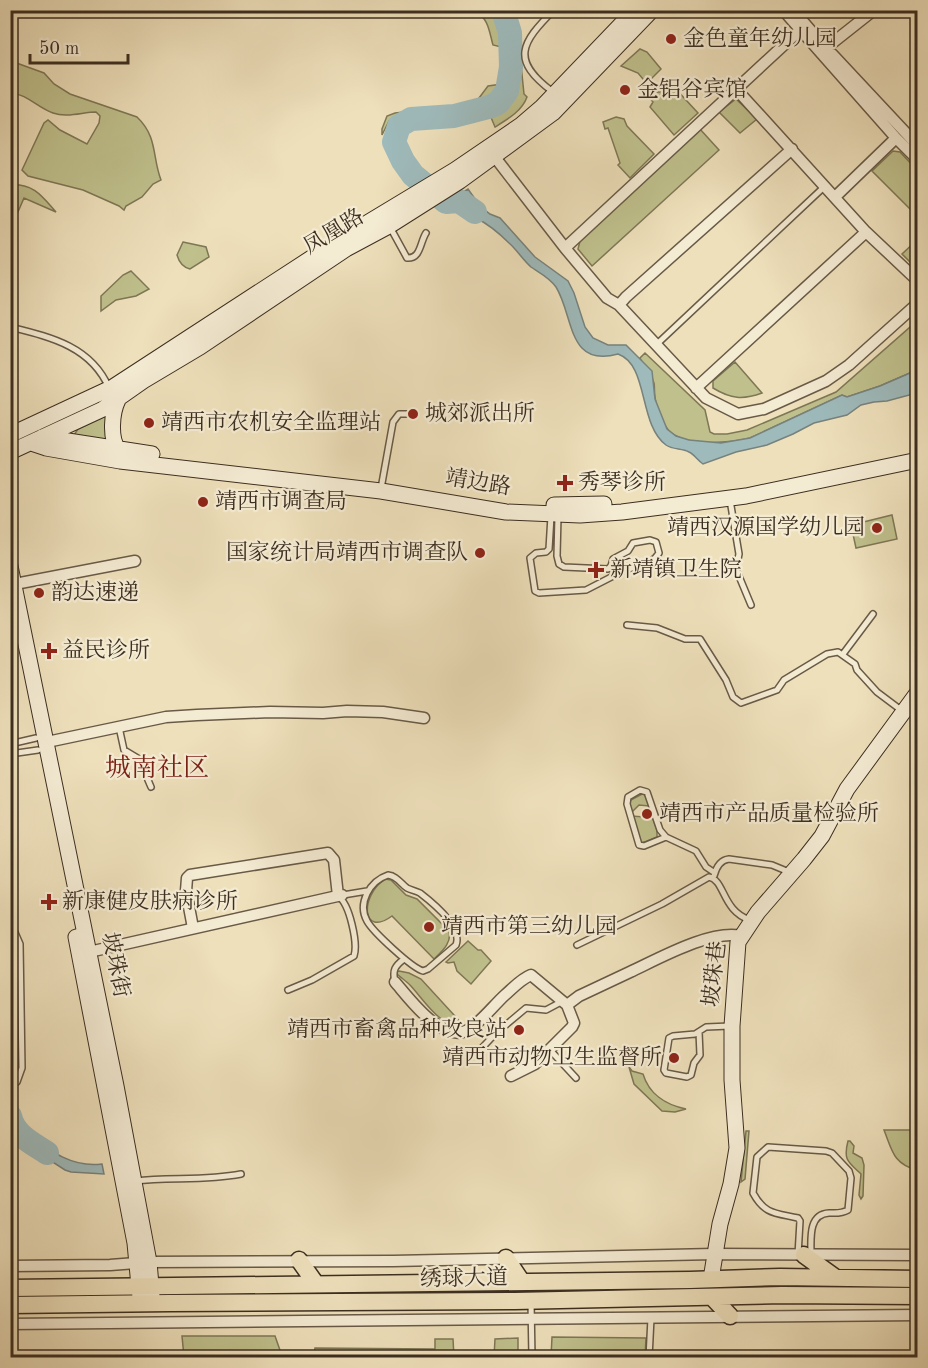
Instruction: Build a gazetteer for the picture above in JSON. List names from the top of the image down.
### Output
{
  "streets": {
    "main road": [
      "凤凰路",
      "靖边路",
      "坡珠街",
      "坡珠巷",
      "绣球大道"
    ]
  },
  "crossings": [
    ["凤凰路", "靖边路"],
    ["坡珠街", "绣球大道"],
    ["坡珠巷", "绣球大道"]
  ],
  "districts": ["城南社区"],
  "places": {
    "other": [
      "金色童年幼儿园",
      "金铝谷宾馆",
      "城郊派出所",
      "靖西市农机安全监理站",
      "靖西市调查局",
      "靖西汉源国学幼儿园",
      "国家统计局靖西市调查队",
      "韵达速递",
      "靖西市产品质量检验所",
      "靖西市第三幼儿园",
      "靖西市畜禽品种改良站",
      "靖西市动物卫生监督所"
    ],
    "health": [
      "秀琴诊所",
      "新靖镇卫生院",
      "益民诊所",
      "新康健皮肤病诊所"
    ]
  },
  "scale_bar": "50 m"
}
